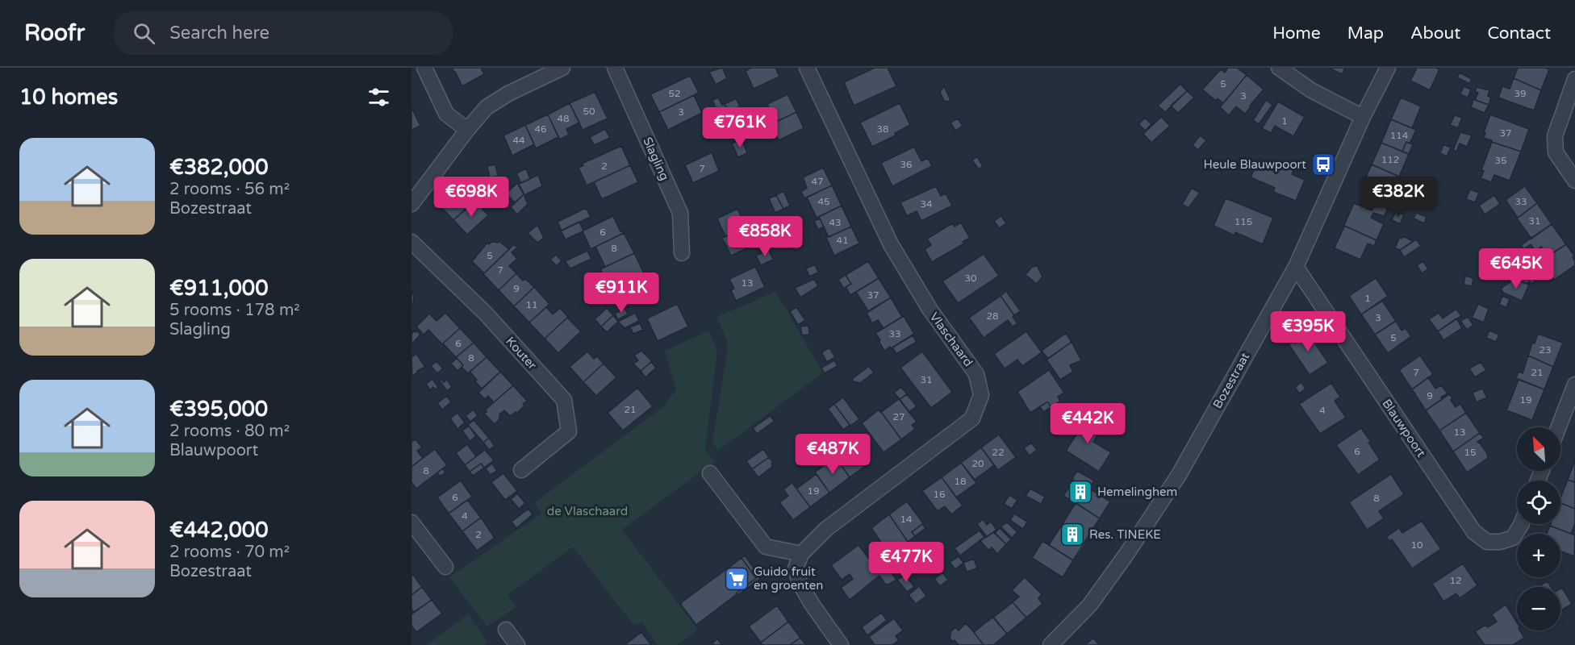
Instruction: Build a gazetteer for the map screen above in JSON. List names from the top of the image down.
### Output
{
  "streets": {
    "street": [
      "Slagling",
      "Vlaschaard",
      "Kouter",
      "Bozestraat",
      "Blauwpoort"
    ]
  },
  "crossings": [
    ["Bozestraat", "Blauwpoort"]
  ],
  "parks": ["de Vlaschaard"],
  "places": {
    "bus stop": ["Heule Blauwpoort"],
    "building": ["Hemelinghem", "Res. TINEKE"],
    "supermarket": ["Guido fruit en groenten"]
  },
  "house_numbers": [
    "5",
    "52",
    "39",
    "3",
    "50",
    "3",
    "48",
    "1",
    "46",
    "38",
    "37",
    "114",
    "44",
    "112",
    "35",
    "36",
    "2",
    "7",
    "47",
    "45",
    "33",
    "34",
    "31",
    "115",
    "43",
    "6",
    "41",
    "8",
    "5",
    "7",
    "30",
    "13",
    "9",
    "37",
    "1",
    "11",
    "28",
    "3",
    "33",
    "5",
    "6",
    "23",
    "8",
    "7",
    "21",
    "31",
    "9",
    "19",
    "21",
    "4",
    "27",
    "13",
    "6",
    "22",
    "15",
    "20",
    "8",
    "18",
    "19",
    "16",
    "6",
    "8",
    "4",
    "14",
    "2",
    "10",
    "12"
  ],
  "north": "top left",
  "page": {
    "header": "Roofr",
    "search": "Search here",
    "nav": [
      "Home",
      "Map",
      "About",
      "Contact"
    ],
    "heading": "10 homes",
    "price": [
      "€761K",
      "€698K",
      "€382K",
      "€858K",
      "€645K",
      "€911K",
      "€395K",
      "€442K",
      "€487K",
      "€477K"
    ],
    "list": [
      {
        "name": "€382,000",
        "note": "2 rooms · 56 m² · Bozestraat"
      },
      {
        "name": "€911,000",
        "note": "5 rooms · 178 m² · Slagling"
      },
      {
        "name": "€395,000",
        "note": "2 rooms · 80 m² · Blauwpoort"
      },
      {
        "name": "€442,000",
        "note": "2 rooms · 70 m² · Bozestraat"
      }
    ],
    "map_buttons": ["+", "−"]
  }
}
